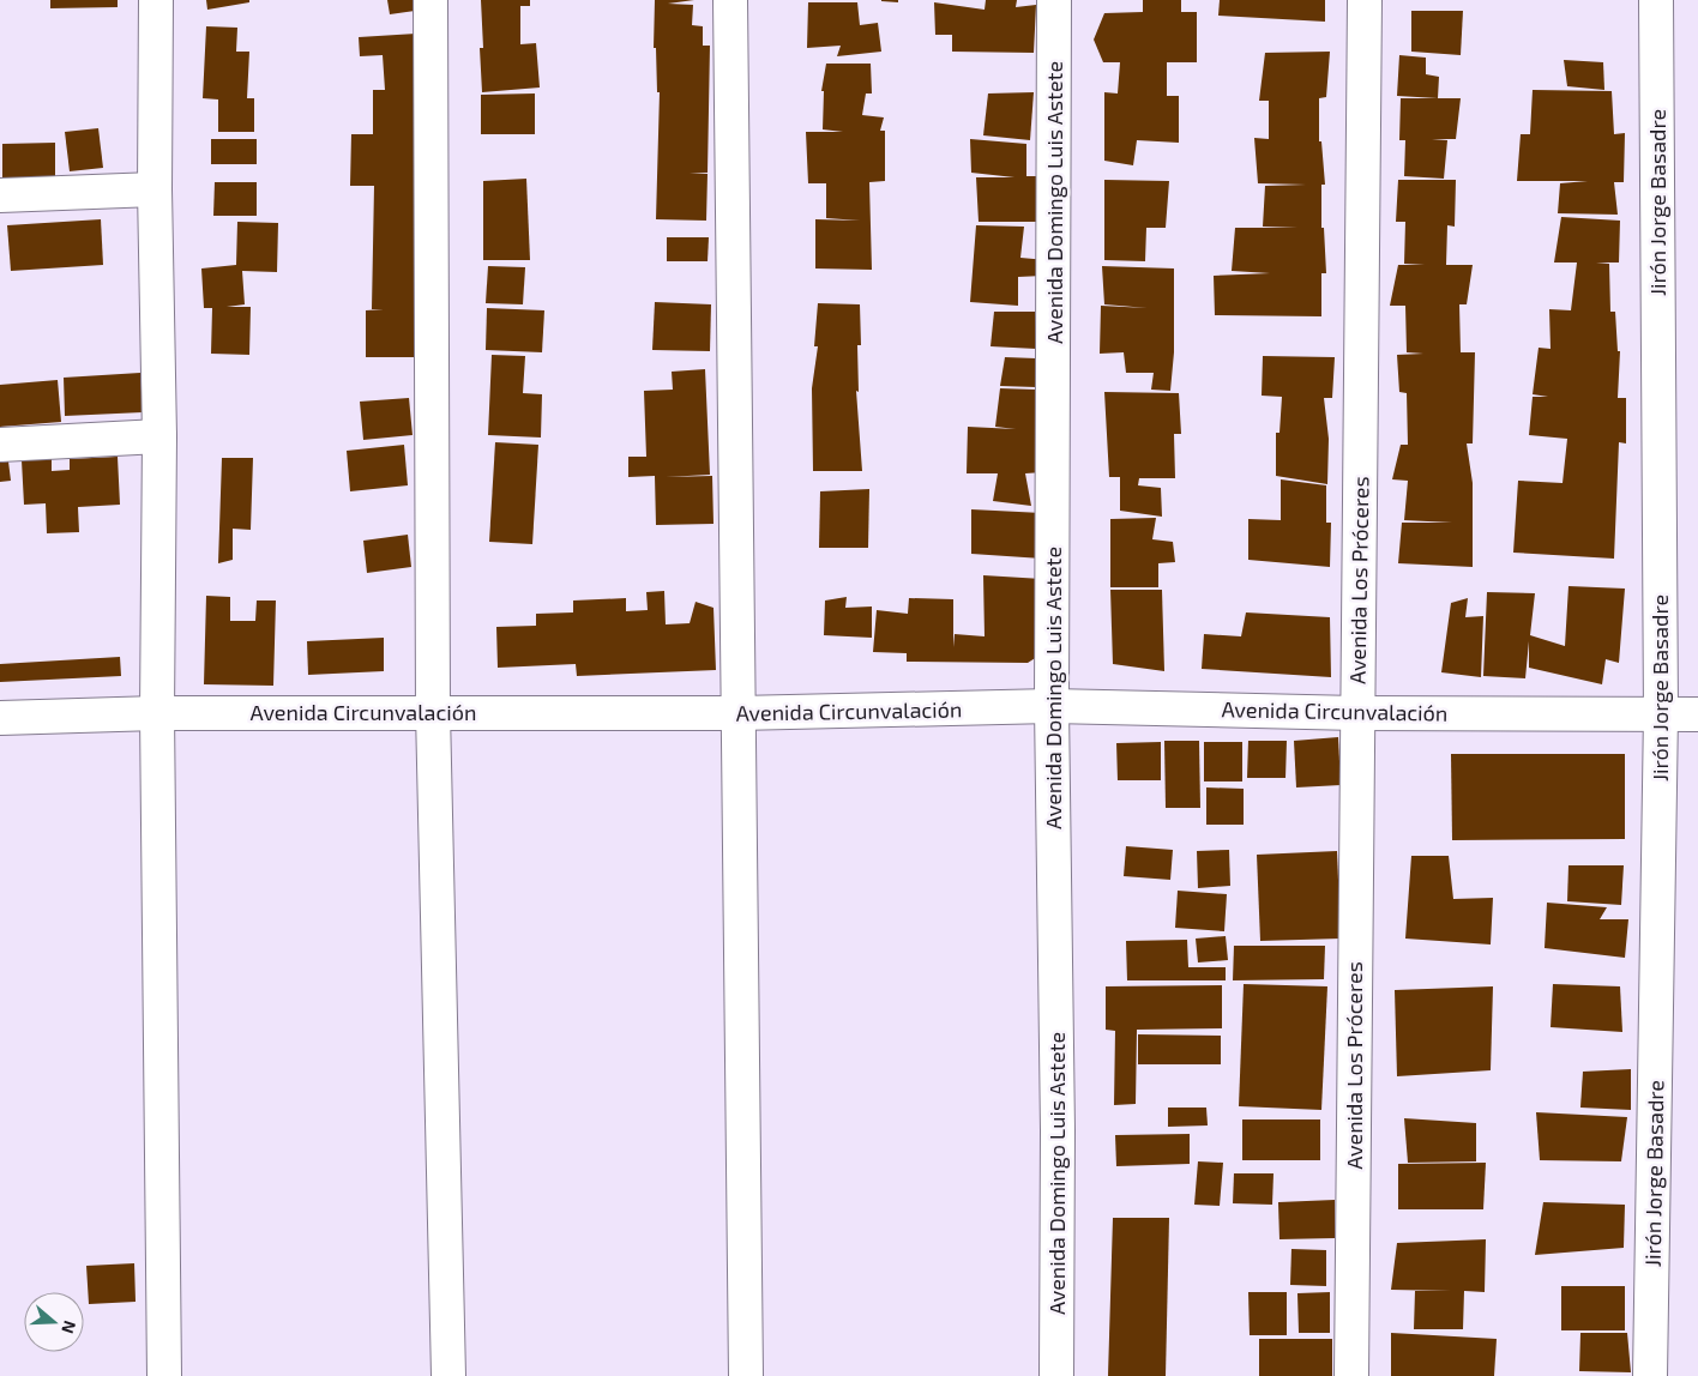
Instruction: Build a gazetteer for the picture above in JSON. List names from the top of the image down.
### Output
{
  "streets": {
    "street": [
      "Avenida Domingo Luis Astete",
      "Jirón Jorge Basadre",
      "Avenida Los Próceres",
      "Avenida Circunvalación"
    ]
  },
  "crossings": [
    ["Avenida Domingo Luis Astete", "Avenida Circunvalación"],
    ["Jirón Jorge Basadre", "Avenida Circunvalación"],
    ["Avenida Los Próceres", "Avenida Circunvalación"]
  ],
  "north": "right"
}
